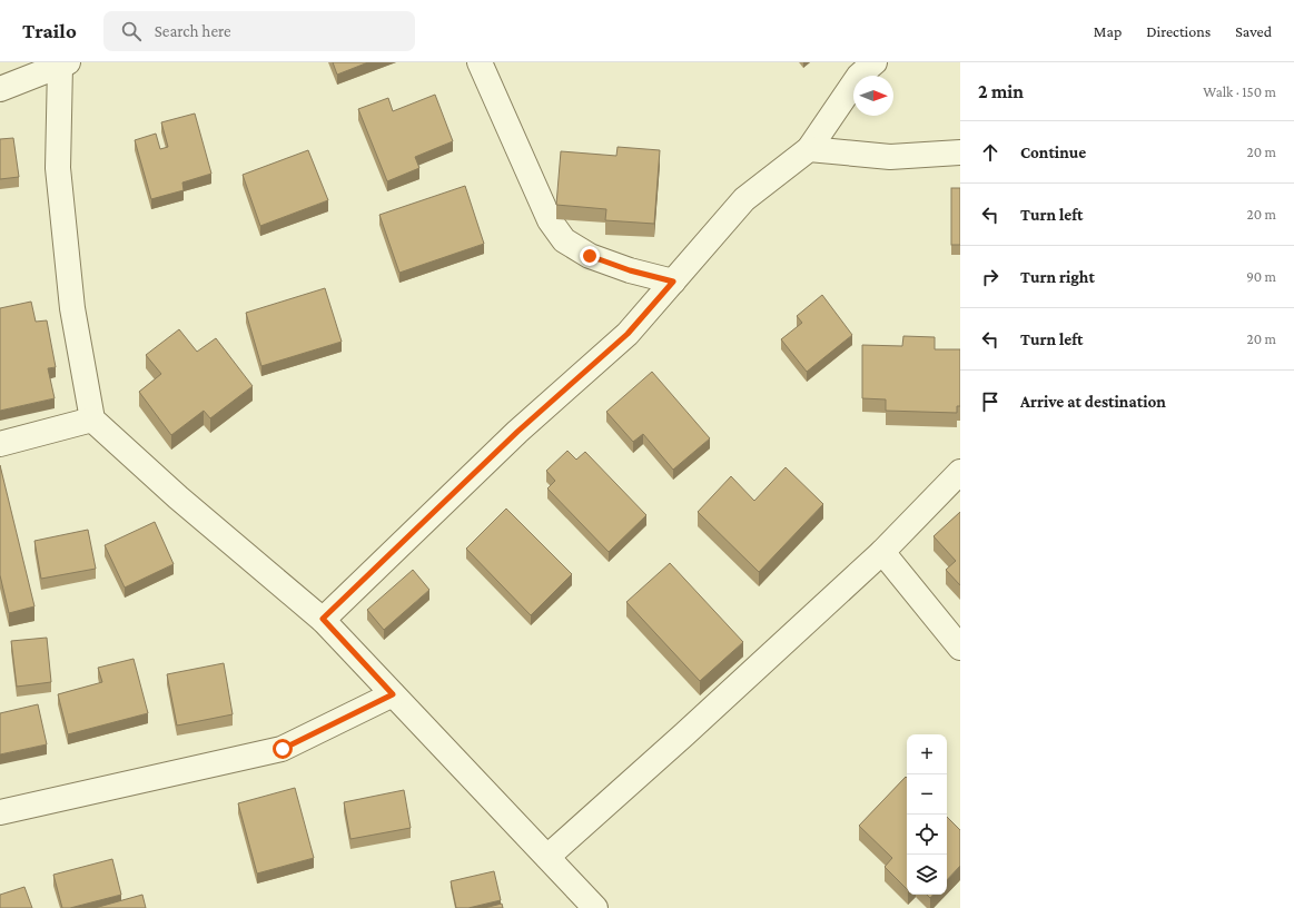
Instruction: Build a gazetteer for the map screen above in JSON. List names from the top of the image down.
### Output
{
  "north": "right",
  "page": {
    "header": "Trailo",
    "search": "Search here",
    "nav": ["Map", "Directions", "Saved"],
    "heading": ["2 min", "Walk · 150 m"],
    "list": [
      ["Continue", "20 m"],
      ["Turn left", "20 m"],
      ["Turn right", "90 m"],
      ["Turn left", "20 m"],
      "Arrive at destination"
    ],
    "map_buttons": ["+", "−"]
  }
}
